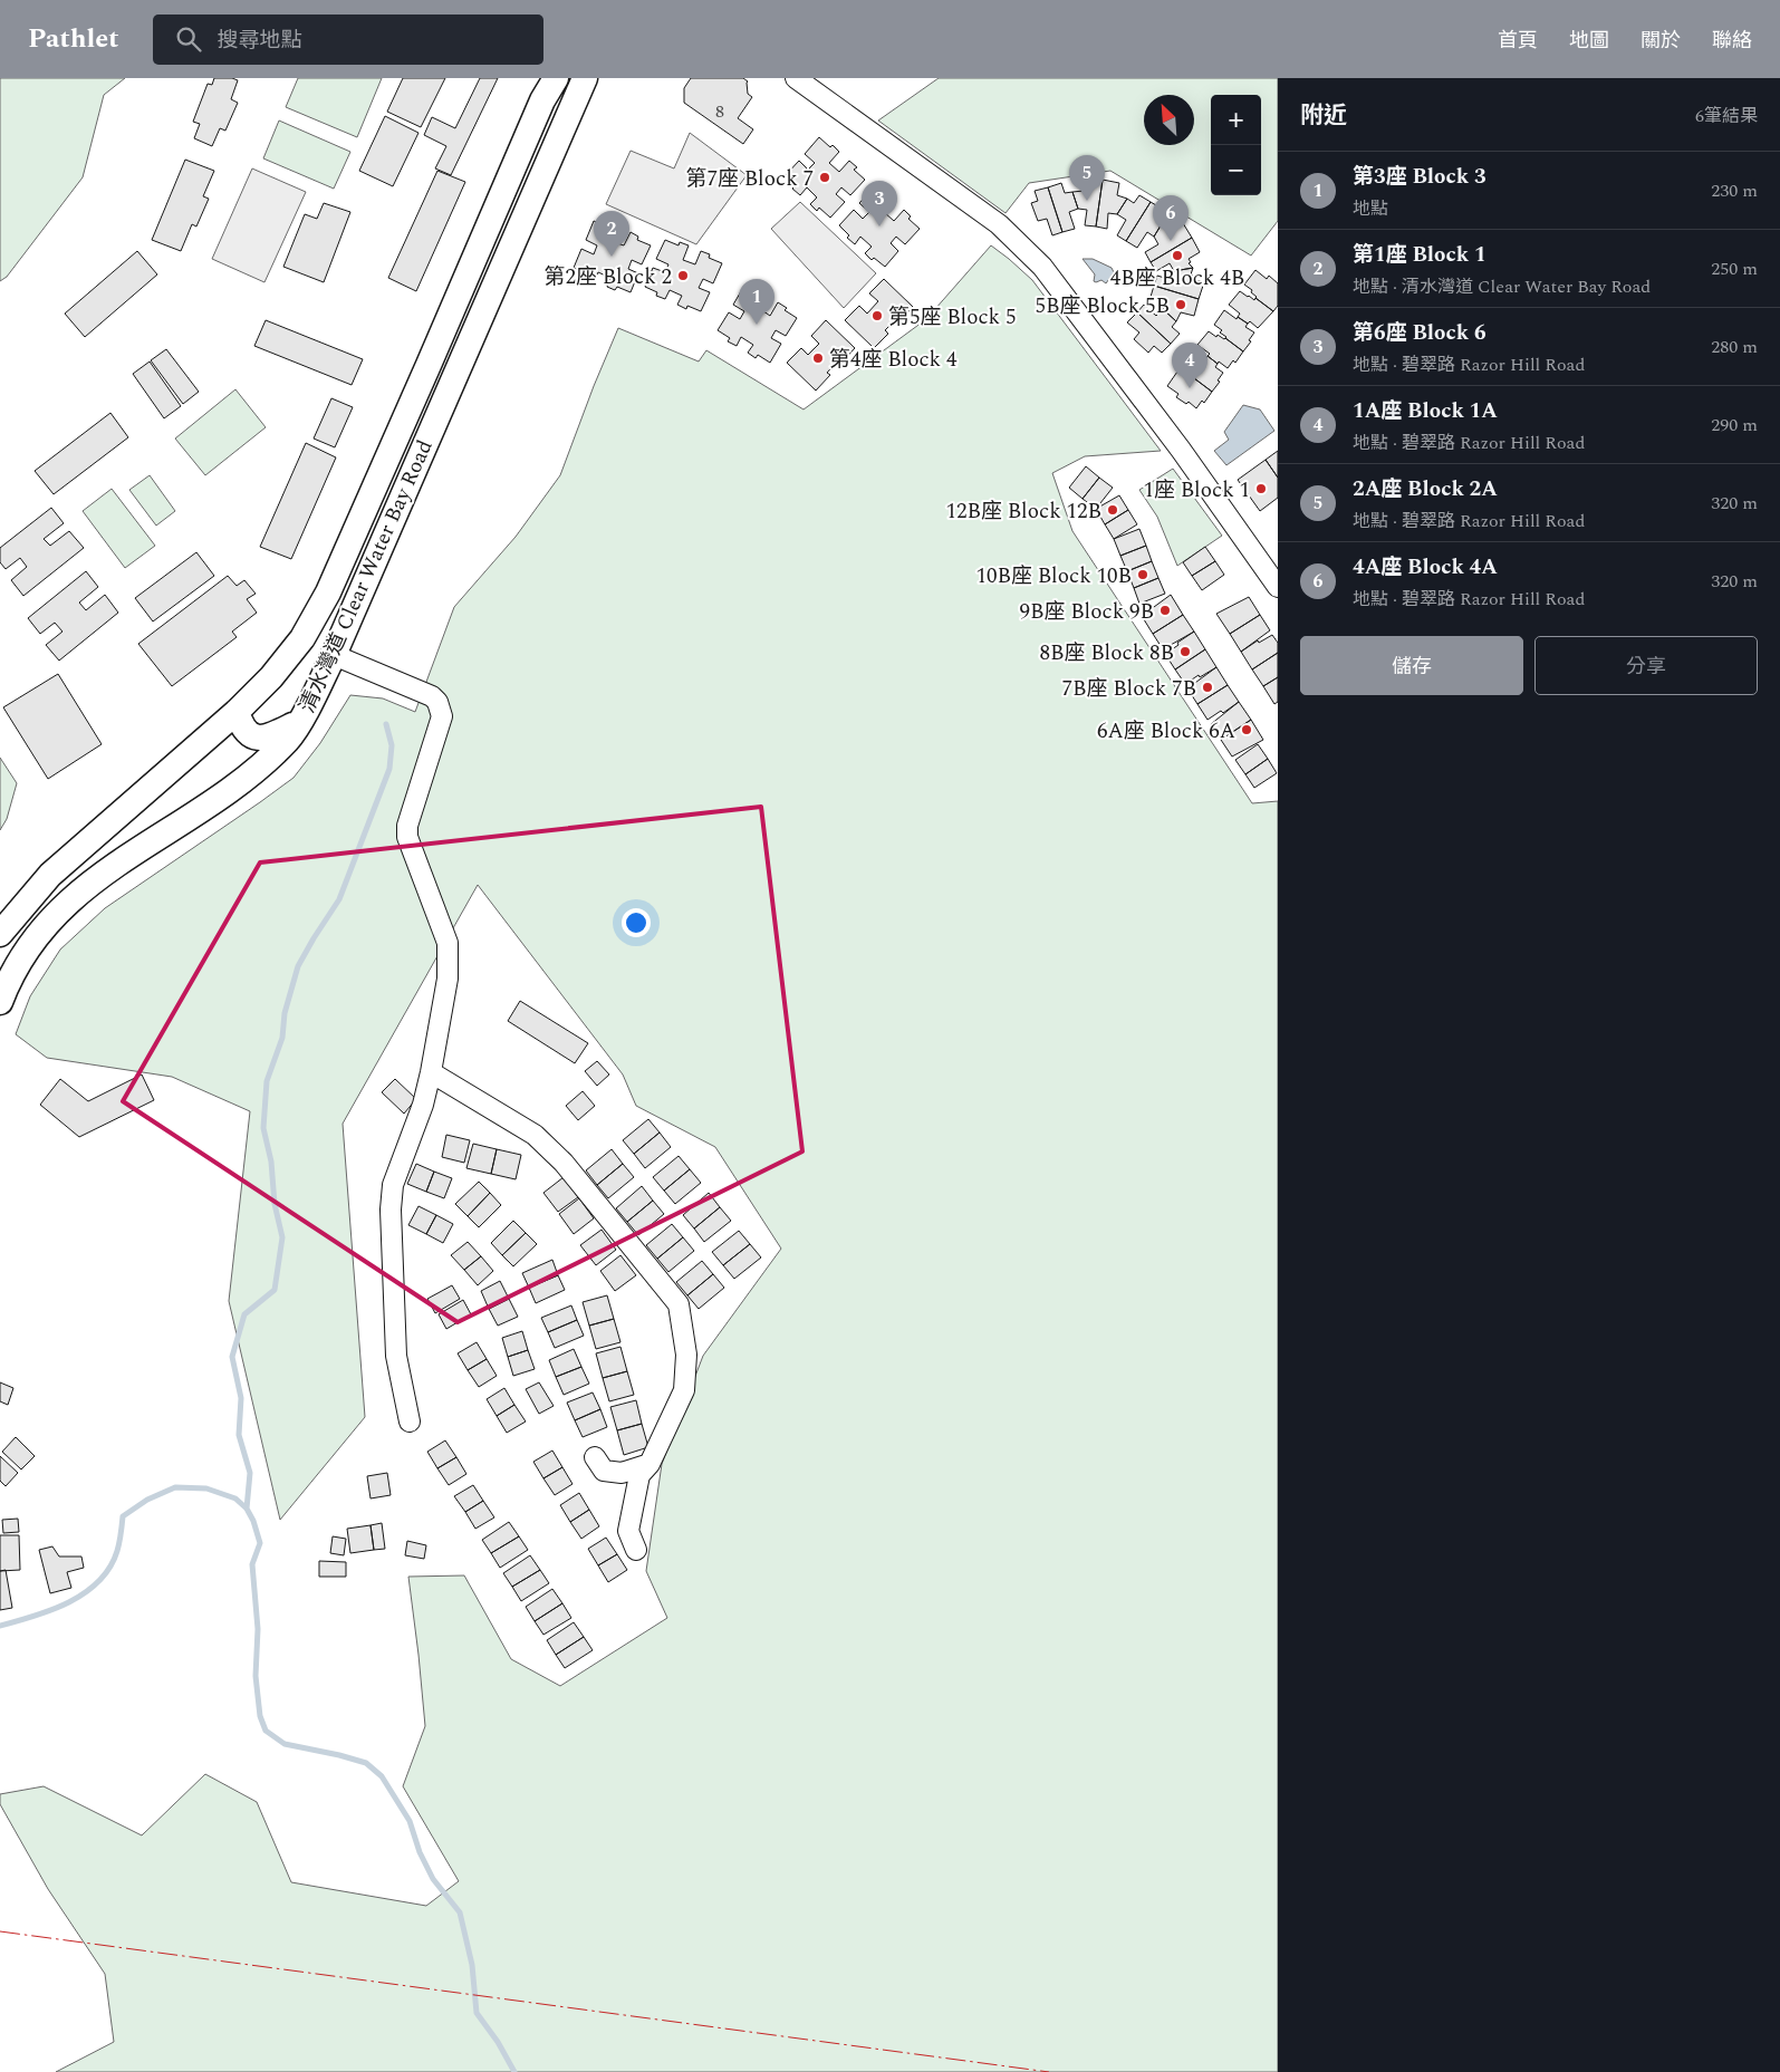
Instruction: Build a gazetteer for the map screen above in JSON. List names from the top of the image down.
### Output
{
  "streets": {
    "main road": ["清水灣道 Clear Water Bay Road"]
  },
  "places": [
    "第7座 Block 7",
    "4B座 Block 4B",
    "第2座 Block 2",
    "5B座 Block 5B",
    "第5座 Block 5",
    "第4座 Block 4",
    "1座 Block 1",
    "12B座 Block 12B",
    "10B座 Block 10B",
    "9B座 Block 9B",
    "8B座 Block 8B",
    "7B座 Block 7B",
    "6A座 Block 6A"
  ],
  "house_numbers": ["8"],
  "north": "top left",
  "page": {
    "header": "Pathlet",
    "search": "搜尋地點",
    "nav": [
      "首頁",
      "地圖",
      "關於",
      "聯絡"
    ],
    "heading": ["附近", "6筆結果"],
    "map_buttons": ["+", "−"],
    "list": [
      {
        "mark": "1",
        "name": "第3座 Block 3",
        "note": "地點",
        "value": "230 m"
      },
      {
        "mark": "2",
        "name": "第1座 Block 1",
        "note": "地點 · 清水灣道 Clear Water Bay Road",
        "value": "250 m"
      },
      {
        "mark": "3",
        "name": "第6座 Block 6",
        "note": "地點 · 碧翠路 Razor Hill Road",
        "value": "280 m"
      },
      {
        "mark": "4",
        "name": "1A座 Block 1A",
        "note": "地點 · 碧翠路 Razor Hill Road",
        "value": "290 m"
      },
      {
        "mark": "5",
        "name": "2A座 Block 2A",
        "note": "地點 · 碧翠路 Razor Hill Road",
        "value": "320 m"
      },
      {
        "mark": "6",
        "name": "4A座 Block 4A",
        "note": "地點 · 碧翠路 Razor Hill Road",
        "value": "320 m"
      }
    ],
    "pins": [
      "5",
      "3",
      "6",
      "2",
      "1",
      "4"
    ],
    "buttons": ["儲存", "分享"]
  }
}
